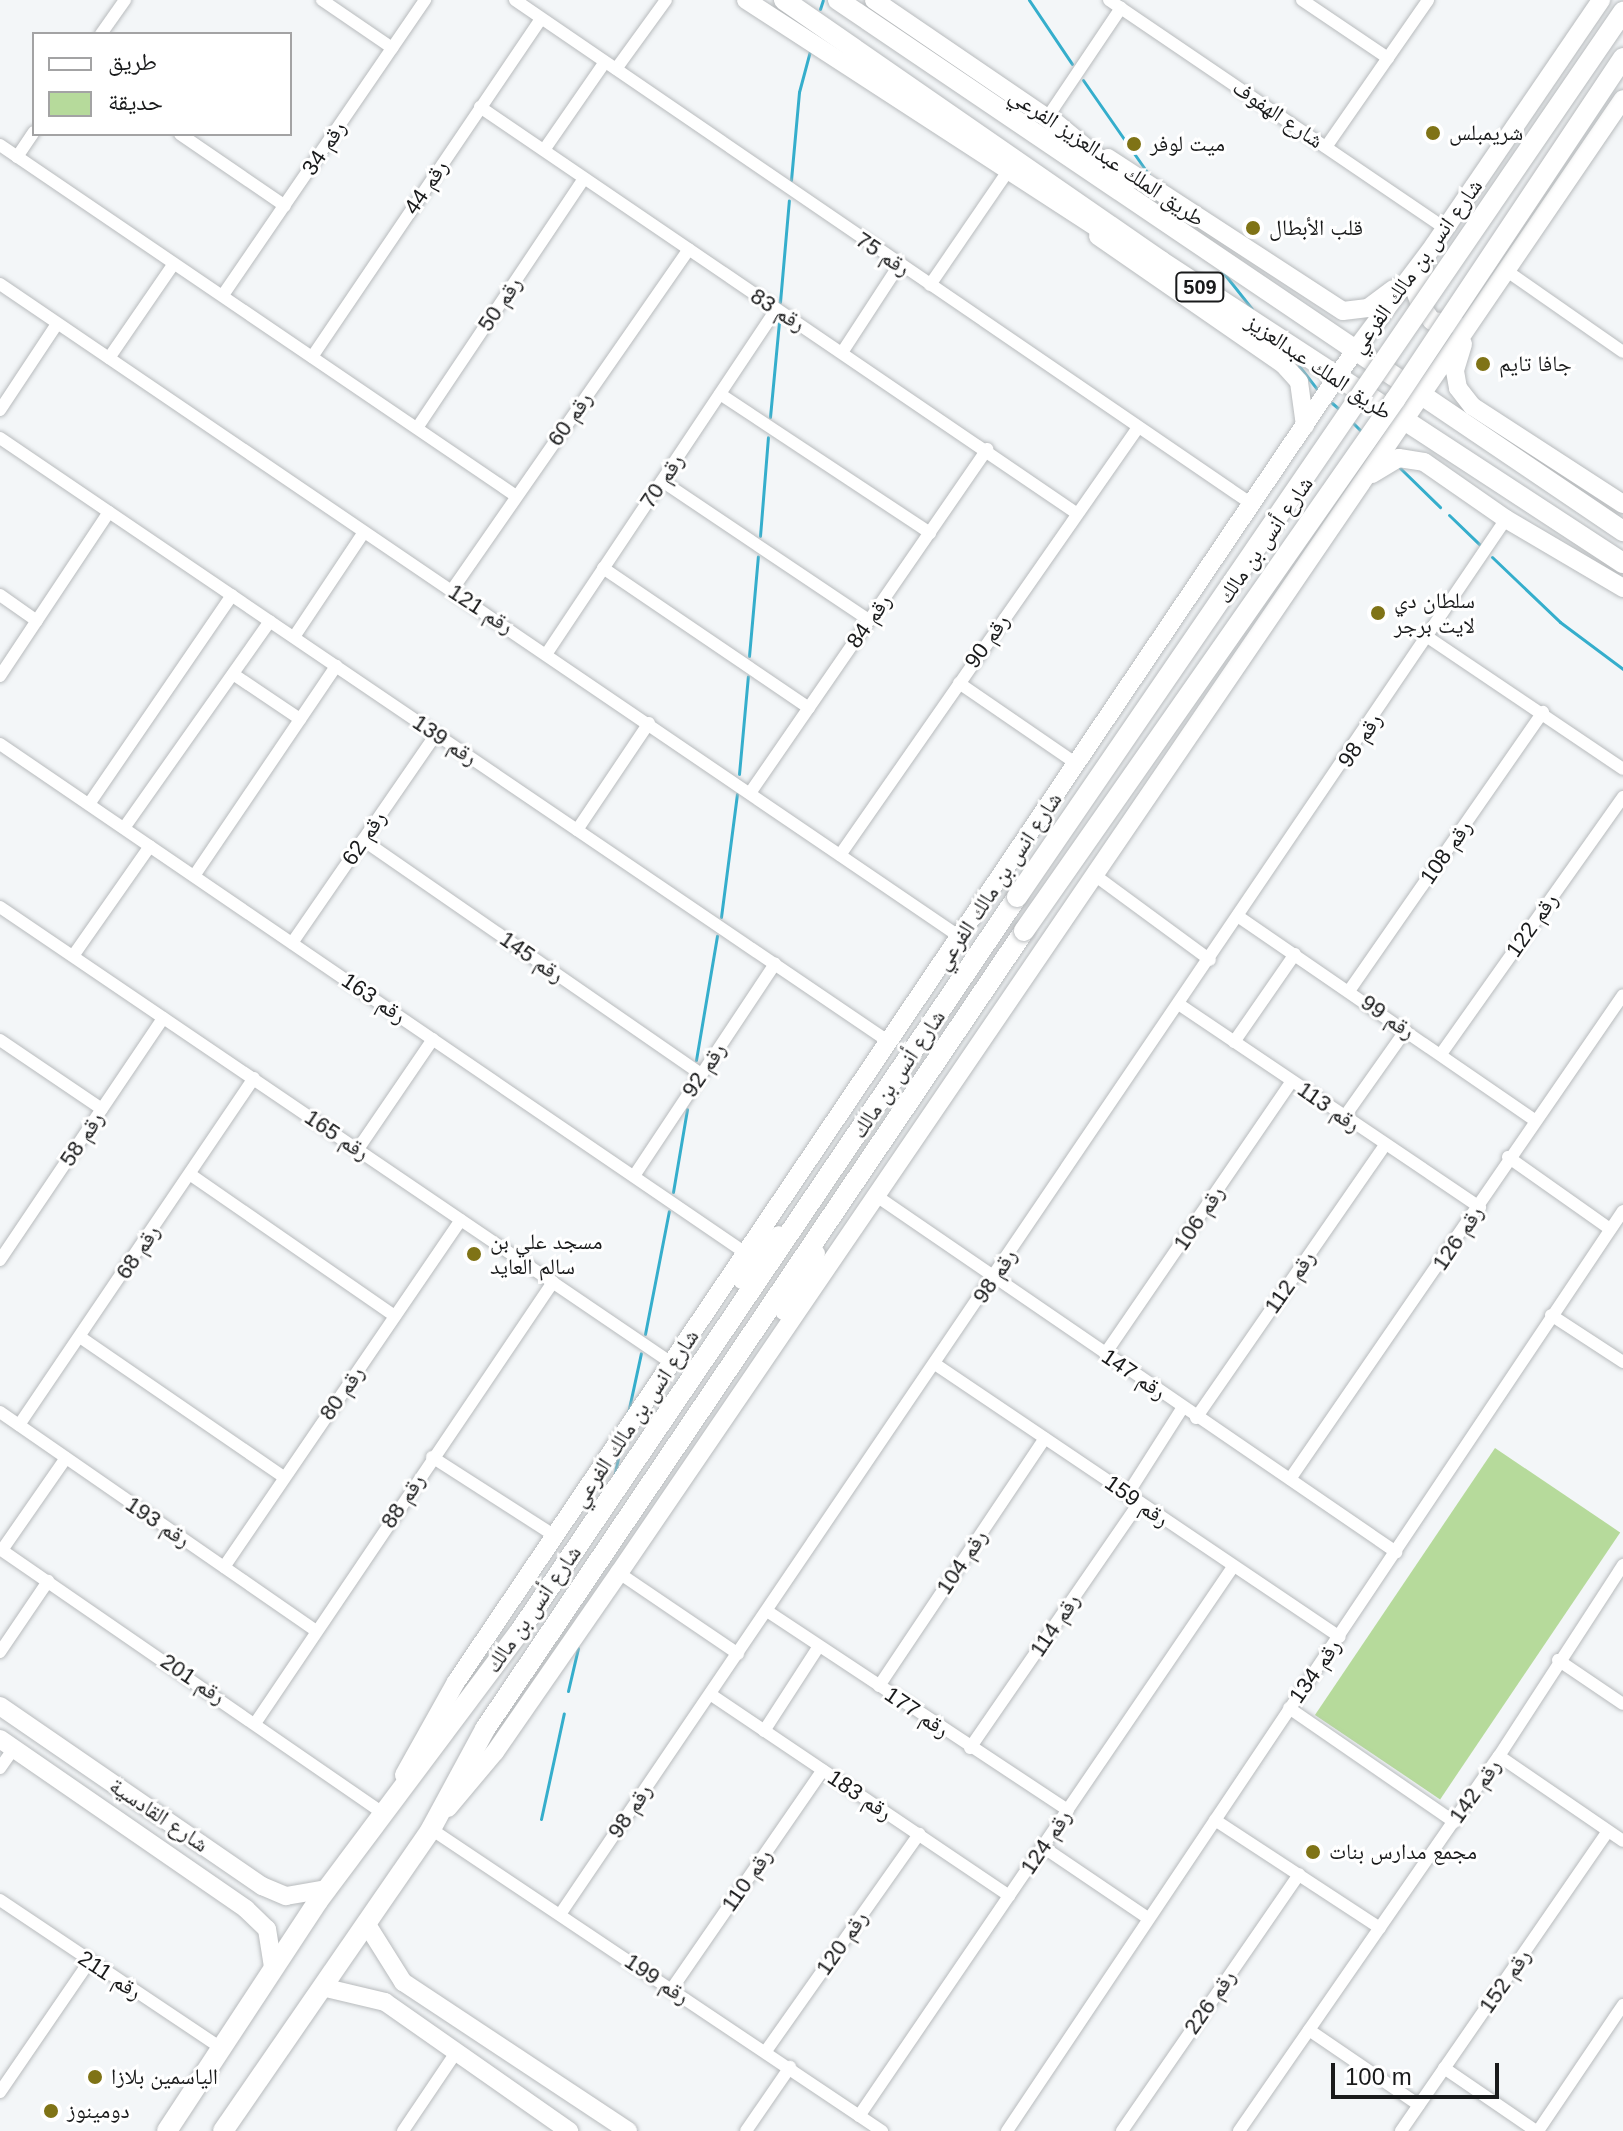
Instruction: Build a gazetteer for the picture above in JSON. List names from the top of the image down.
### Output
{
  "streets": {
    "main road": ["509", "طريق الملك عبدالعزيز", "شارع أنس بن مالك"],
    "street": [
      "شارع الهفوف",
      "رقم 34",
      "طريق الملك عبدالعزيز الفرعي",
      "رقم 44",
      "رقم 75",
      "شارع انس بن مالك الفرعي",
      "رقم 50",
      "رقم 83",
      "رقم 60",
      "رقم 70",
      "رقم 121",
      "رقم 84",
      "رقم 90",
      "رقم 139",
      "رقم 98",
      "رقم 62",
      "رقم 108",
      "رقم 122",
      "رقم 145",
      "رقم 163",
      "رقم 99",
      "رقم 92",
      "رقم 113",
      "رقم 165",
      "رقم 58",
      "رقم 106",
      "رقم 126",
      "رقم 68",
      "رقم 112",
      "رقم 147",
      "رقم 80",
      "رقم 88",
      "رقم 159",
      "رقم 193",
      "رقم 104",
      "رقم 114",
      "رقم 134",
      "رقم 201",
      "رقم 177",
      "رقم 142",
      "رقم 183",
      "شارع القادسية",
      "رقم 124",
      "رقم 110",
      "رقم 120",
      "رقم 211",
      "رقم 199",
      "رقم 152",
      "رقم 226"
    ]
  },
  "crossings": [
    ["شارع الهفوف", "شارع انس بن مالك الفرعي"],
    ["طريق الملك عبدالعزيز الفرعي", "شارع انس بن مالك الفرعي"],
    ["رقم 44", "رقم 75"],
    ["رقم 44", "رقم 83"],
    ["رقم 75", "شارع انس بن مالك الفرعي"],
    ["رقم 75", "رقم 90"],
    ["شارع انس بن مالك الفرعي", "طريق الملك عبدالعزيز"],
    ["شارع انس بن مالك الفرعي", "شارع أنس بن مالك"],
    ["شارع انس بن مالك الفرعي", "رقم 121"],
    ["شارع انس بن مالك الفرعي", "رقم 139"],
    ["شارع انس بن مالك الفرعي", "رقم 163"],
    ["شارع انس بن مالك الفرعي", "رقم 165"],
    ["شارع انس بن مالك الفرعي", "رقم 201"],
    ["رقم 50", "رقم 83"],
    ["رقم 83", "رقم 60"],
    ["رقم 83", "رقم 70"],
    ["رقم 83", "رقم 84"],
    ["رقم 83", "رقم 90"],
    ["رقم 60", "رقم 121"],
    ["رقم 70", "رقم 121"],
    ["شارع أنس بن مالك", "رقم 201"],
    ["شارع أنس بن مالك", "شارع القادسية"],
    ["شارع أنس بن مالك", "رقم 211"],
    ["شارع أنس بن مالك", "رقم 199"],
    ["رقم 121", "رقم 84"],
    ["رقم 121", "رقم 90"],
    ["رقم 139", "رقم 62"],
    ["رقم 139", "رقم 92"],
    ["رقم 98", "رقم 99"],
    ["رقم 98", "رقم 113"],
    ["رقم 98", "رقم 147"],
    ["رقم 98", "رقم 159"],
    ["رقم 98", "رقم 177"],
    ["رقم 98", "رقم 183"],
    ["رقم 98", "رقم 199"],
    ["رقم 62", "رقم 145"],
    ["رقم 62", "رقم 163"],
    ["رقم 108", "رقم 99"],
    ["رقم 122", "رقم 99"],
    ["رقم 145", "رقم 92"],
    ["رقم 163", "رقم 92"],
    ["رقم 99", "رقم 126"],
    ["رقم 113", "رقم 106"],
    ["رقم 113", "رقم 126"],
    ["رقم 113", "رقم 112"],
    ["رقم 165", "رقم 58"],
    ["رقم 165", "رقم 68"],
    ["رقم 165", "رقم 80"],
    ["رقم 165", "رقم 88"],
    ["رقم 106", "رقم 147"],
    ["رقم 126", "رقم 147"],
    ["رقم 68", "رقم 193"],
    ["رقم 112", "رقم 147"],
    ["رقم 147", "رقم 134"],
    ["رقم 80", "رقم 193"],
    ["رقم 88", "رقم 193"],
    ["رقم 88", "رقم 201"],
    ["رقم 159", "رقم 104"],
    ["رقم 159", "رقم 114"],
    ["رقم 159", "رقم 134"],
    ["رقم 159", "رقم 124"],
    ["رقم 104", "رقم 177"],
    ["رقم 114", "رقم 177"],
    ["رقم 177", "رقم 124"],
    ["رقم 183", "رقم 124"],
    ["رقم 183", "رقم 110"],
    ["رقم 183", "رقم 120"],
    ["رقم 124", "رقم 199"],
    ["رقم 110", "رقم 199"],
    ["رقم 120", "رقم 199"]
  ],
  "places": [
    "شريمبلس",
    "ميت لوفر",
    "قلب الأبطال",
    "جافا تايم",
    "سلطان دي لايت برجر",
    "مسجد علي بن سالم العايد",
    "مجمع مدارس بنات",
    "الياسمين بلازا",
    "دومينوز"
  ],
  "legend": ["طريق", "حديقة"],
  "scale_bar": "100 m"
}
